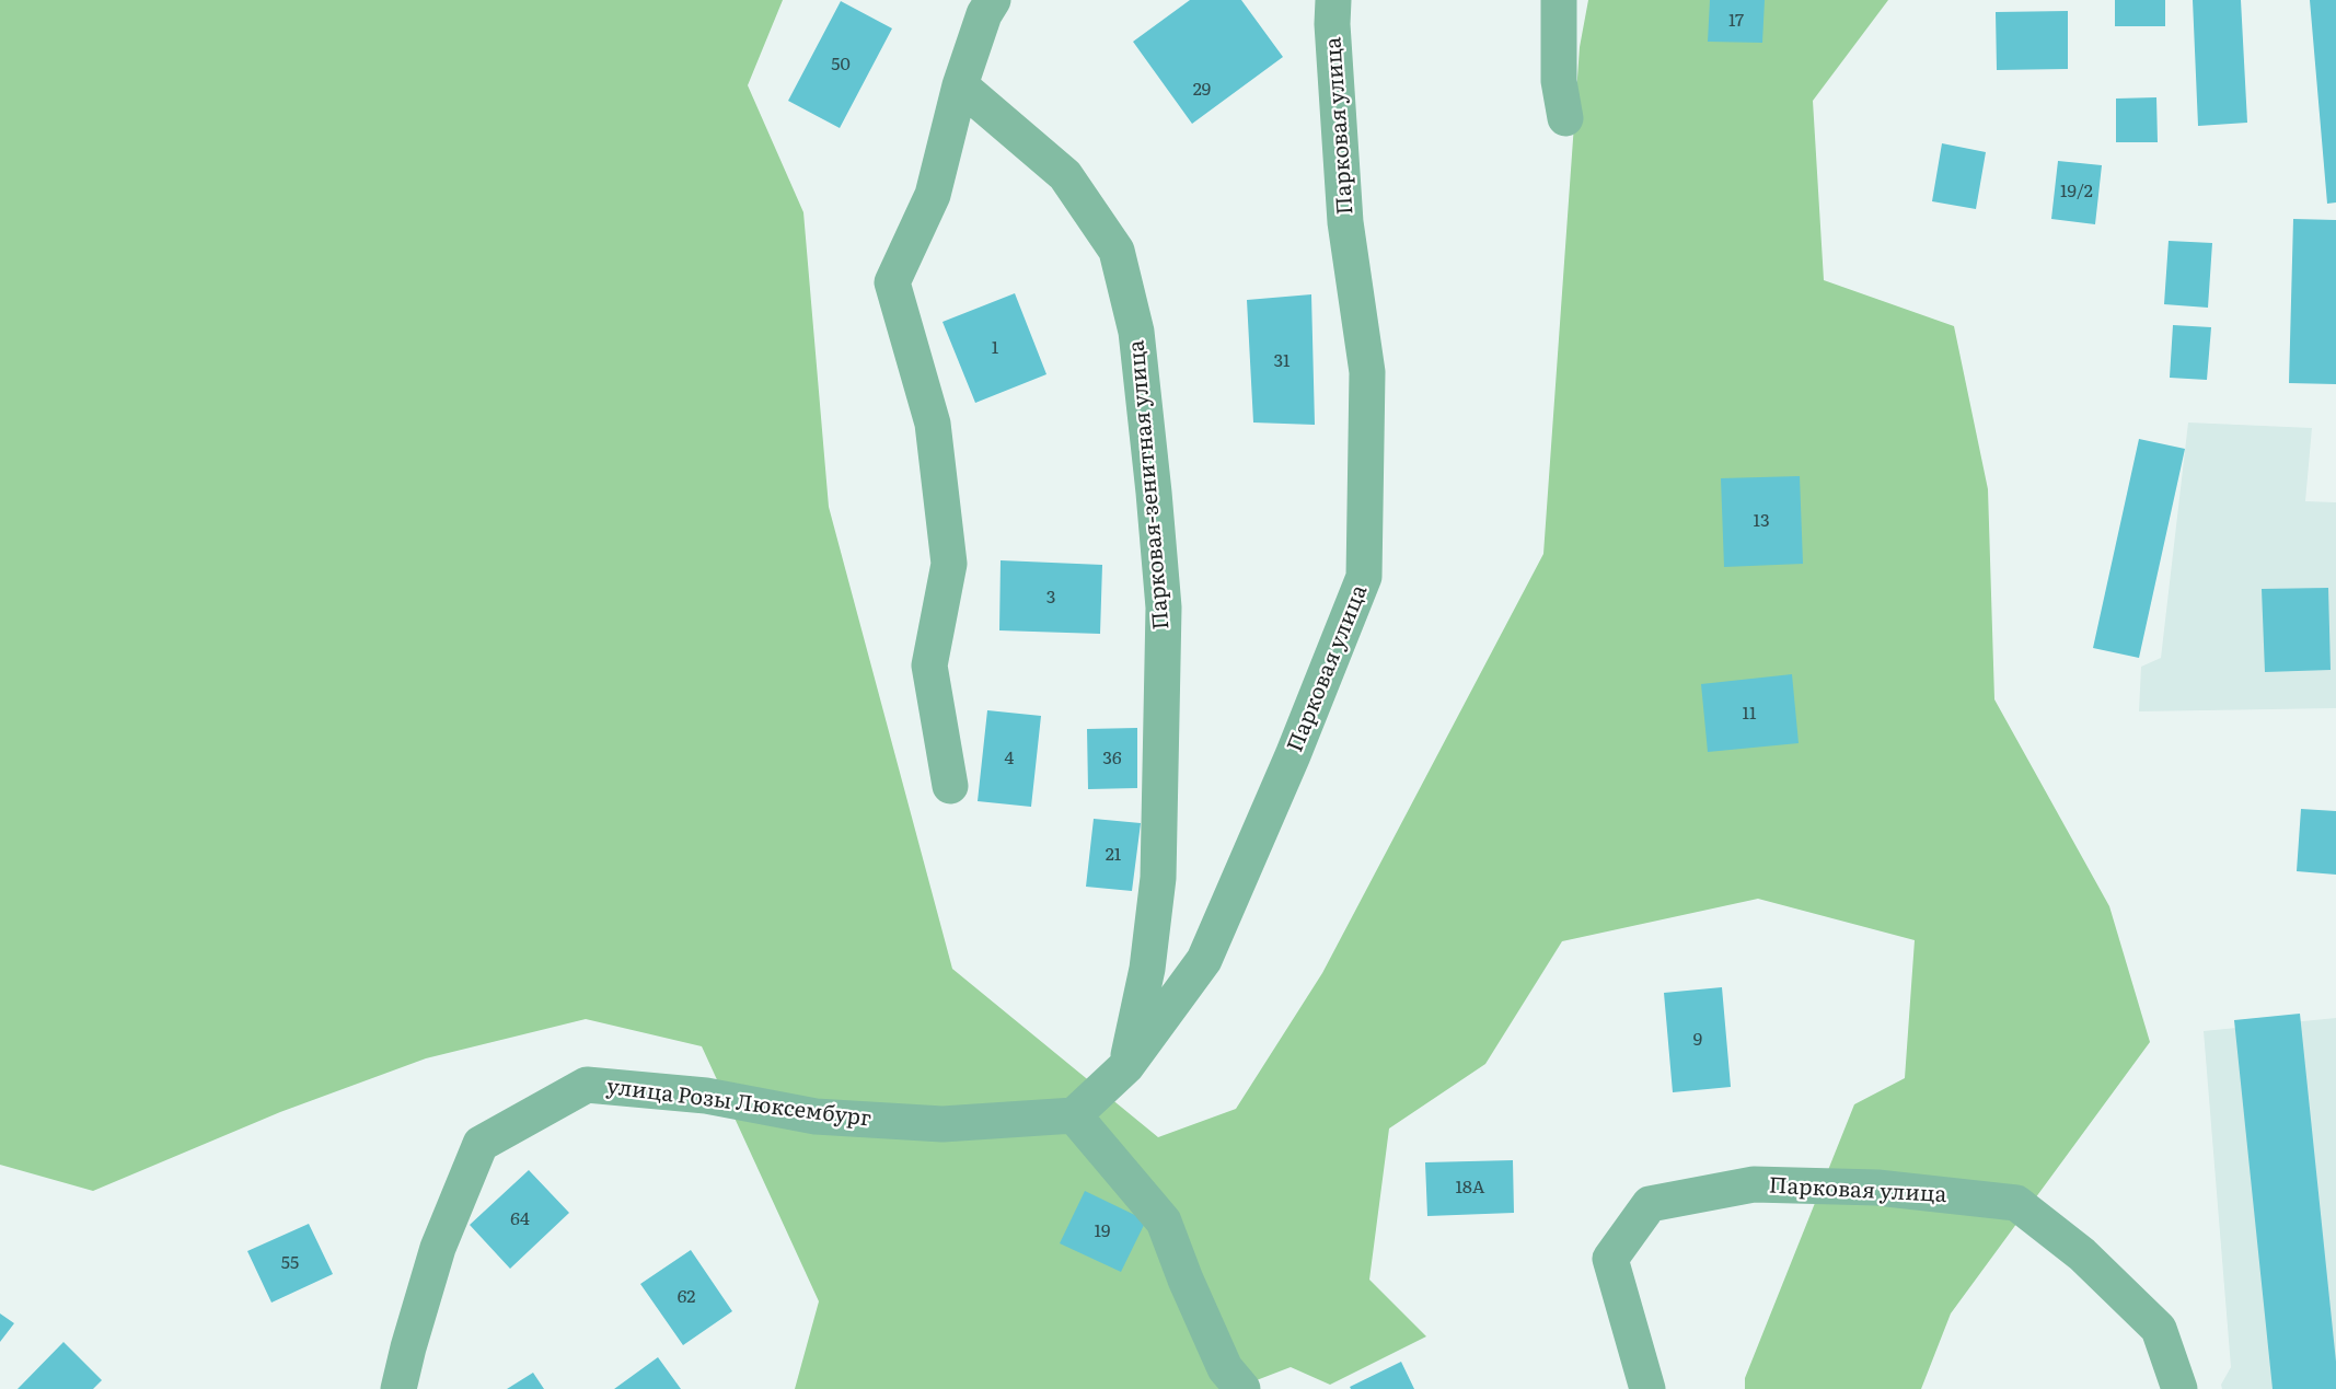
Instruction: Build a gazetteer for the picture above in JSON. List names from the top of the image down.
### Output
{
  "streets": {
    "street": ["Парковая улица", "Парковая-зенитная улица", "улица Розы Люксембург"]
  },
  "crossings": [
    ["Парковая улица", "Парковая-зенитная улица"],
    ["Парковая улица", "улица Розы Люксембург"]
  ],
  "house_numbers": [
    "17",
    "50",
    "29",
    "19/2",
    "1",
    "31",
    "13",
    "3",
    "11",
    "4",
    "36",
    "21",
    "9",
    "18А",
    "64",
    "19",
    "55",
    "62"
  ]
}
